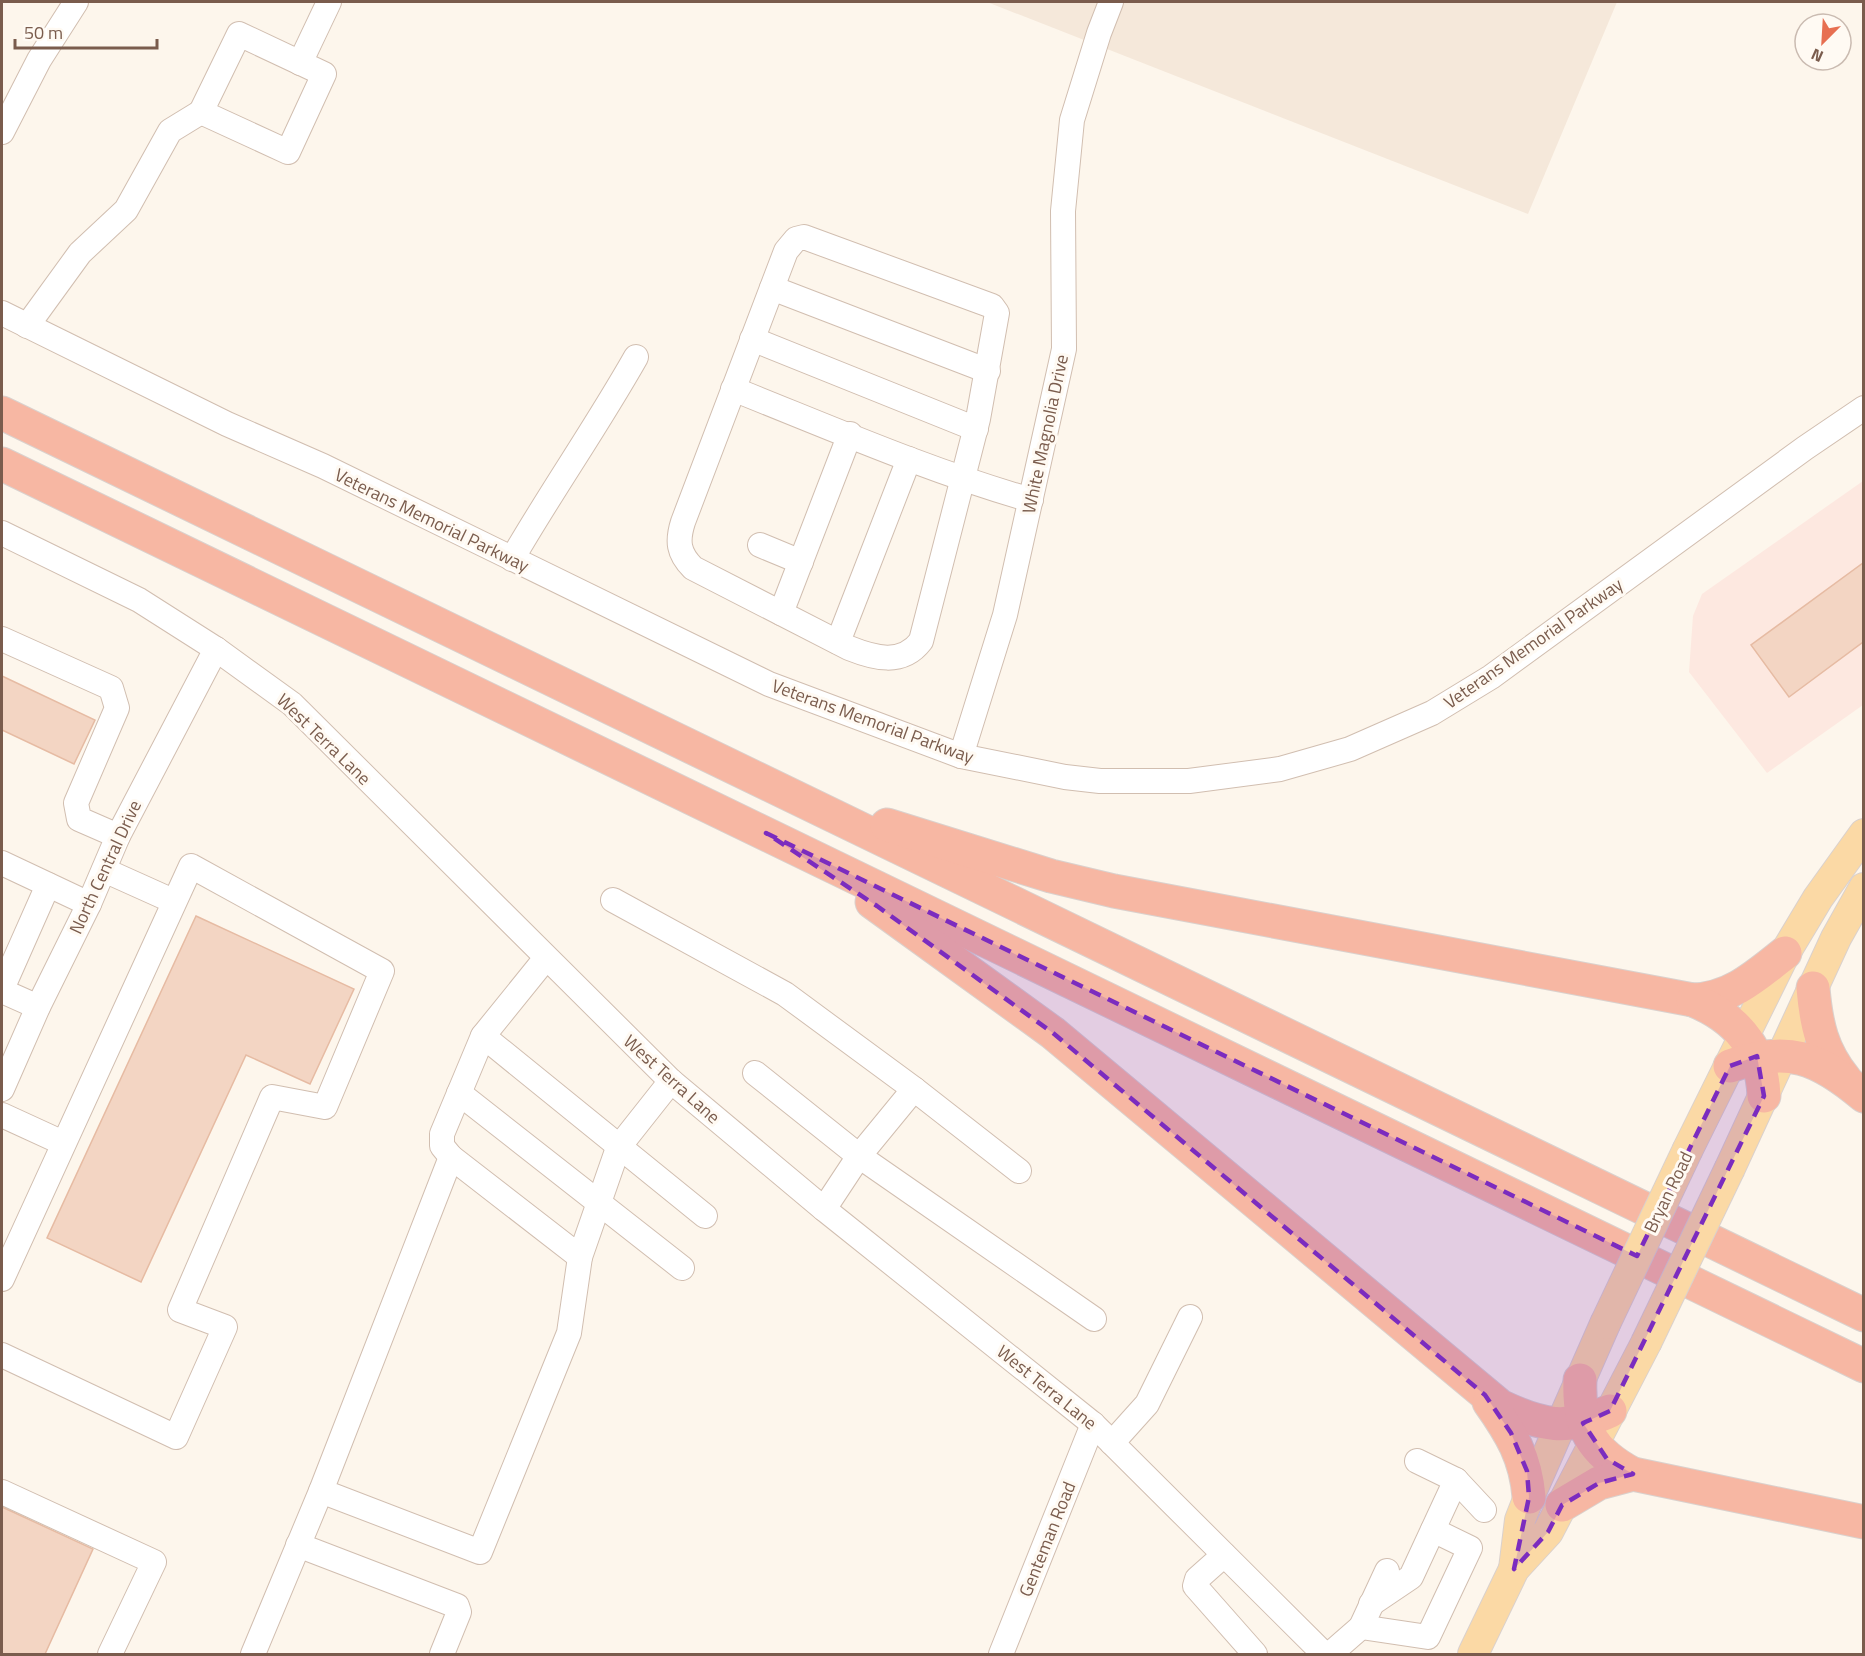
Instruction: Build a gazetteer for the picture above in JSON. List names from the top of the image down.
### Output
{
  "streets": {
    "main road": ["Bryan Road"],
    "street": [
      "White Magnolia Drive",
      "Veterans Memorial Parkway",
      "West Terra Lane",
      "North Central Drive",
      "Genteman Road"
    ]
  },
  "crossings": [
    ["White Magnolia Drive", "Veterans Memorial Parkway"],
    ["West Terra Lane", "North Central Drive"],
    ["West Terra Lane", "Genteman Road"]
  ],
  "scale_bar": "50 m",
  "north": "bottom left"
}
